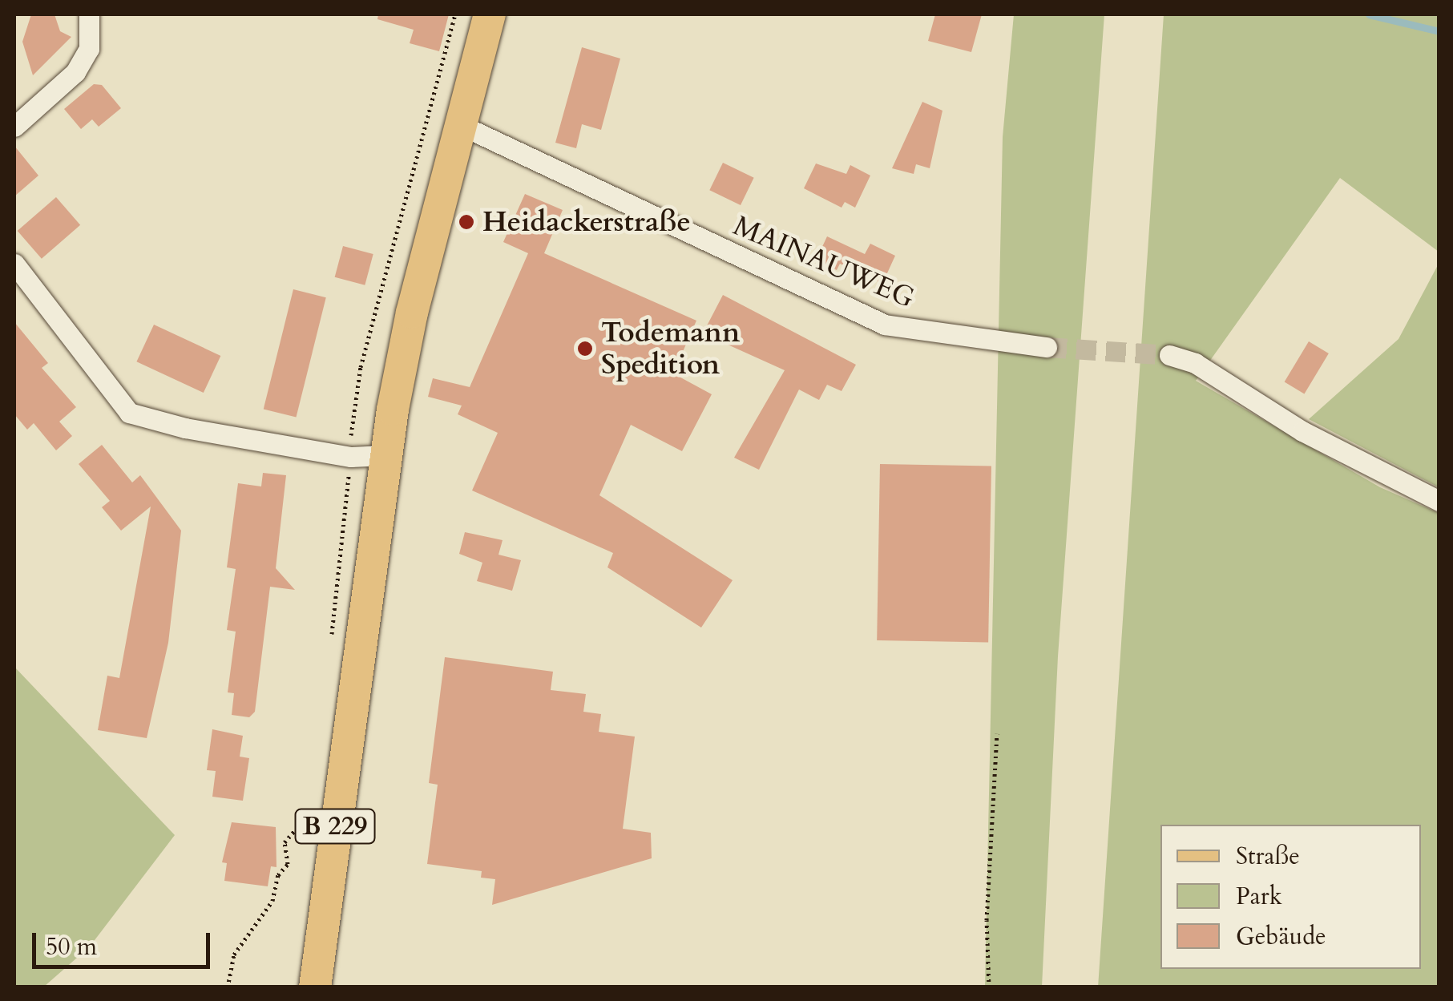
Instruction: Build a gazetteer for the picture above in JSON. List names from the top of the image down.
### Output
{
  "streets": {
    "main road": ["B 229"],
    "street": ["MAINAUWEG"]
  },
  "crossings": [
    ["MAINAUWEG", "B 229"]
  ],
  "places": ["Heidackerstraße", "Todemann Spedition"],
  "legend": ["Straße", "Park", "Gebäude"],
  "scale_bar": "50 m"
}
